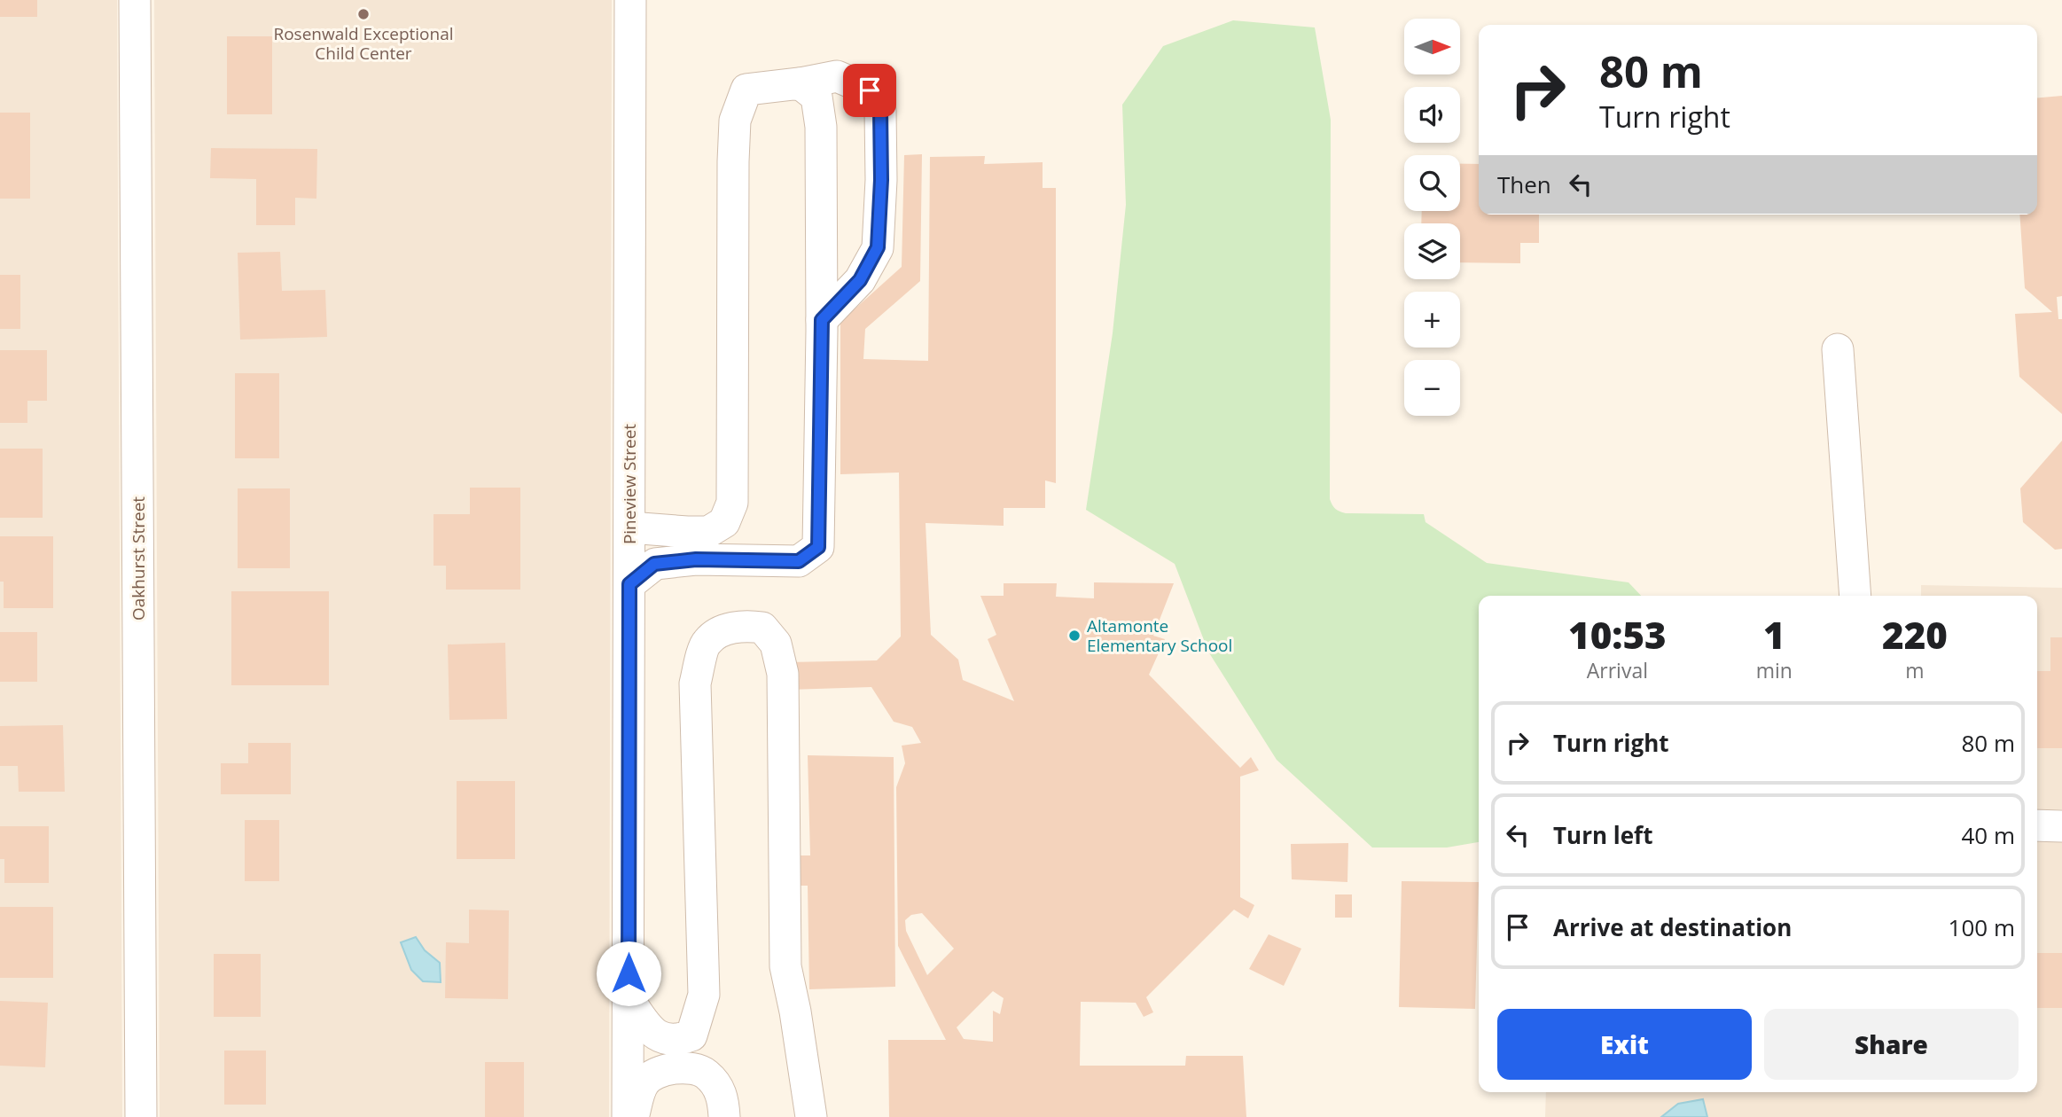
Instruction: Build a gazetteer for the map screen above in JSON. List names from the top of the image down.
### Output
{
  "streets": {
    "street": ["Pineview Street", "Oakhurst Street"]
  },
  "places": ["Rosenwald Exceptional Child Center", "Altamonte Elementary School"],
  "north": "right",
  "page": {
    "map_buttons": ["+", "−"],
    "turn": ["80 m", "Turn right"],
    "then": "Then",
    "eta": [
      "10:53",
      "Arrival",
      "1",
      "min",
      "220",
      "m"
    ],
    "list": [
      {
        "name": "Turn right",
        "value": "80 m"
      },
      {
        "name": "Turn left",
        "value": "40 m"
      },
      {
        "name": "Arrive at destination",
        "value": "100 m"
      }
    ],
    "buttons": ["Exit", "Share"]
  }
}
